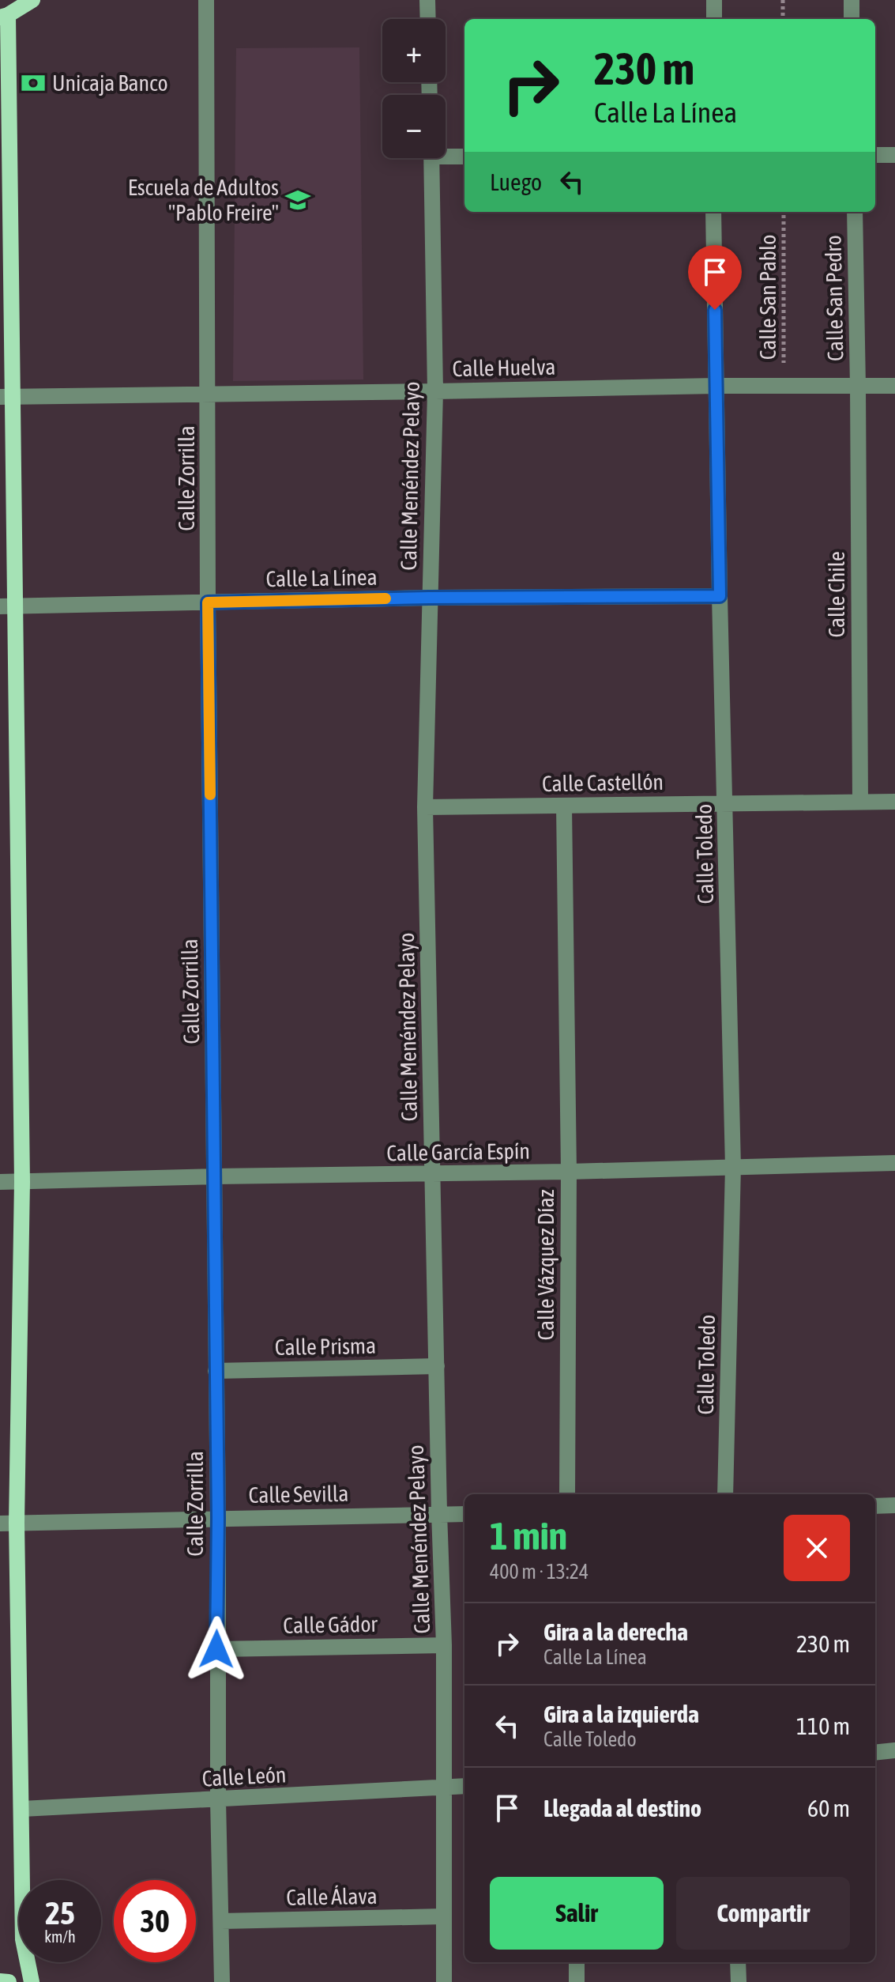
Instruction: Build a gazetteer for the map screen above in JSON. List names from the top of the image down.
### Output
{
  "streets": {
    "street": [
      "Calle San Pedro",
      "Calle Huelva",
      "Calle Menéndez Pelayo",
      "Calle Zorrilla",
      "Calle La Línea",
      "Calle Chile",
      "Calle Castellón",
      "Calle Toledo",
      "Calle García Espín",
      "Calle Vázquez Díaz",
      "Calle Prisma",
      "Calle Sevilla",
      "Calle Gádor",
      "Calle León",
      "Calle Álava"
    ],
    "path": ["Calle San Pablo"]
  },
  "crossings": [
    ["Calle San Pablo", "Calle Huelva"],
    ["Calle San Pedro", "Calle Huelva"],
    ["Calle San Pedro", "Calle Chile"],
    ["Calle Huelva", "Calle Menéndez Pelayo"],
    ["Calle Huelva", "Calle Zorrilla"],
    ["Calle Huelva", "Calle Chile"],
    ["Calle Huelva", "Calle Toledo"],
    ["Calle Menéndez Pelayo", "Calle La Línea"],
    ["Calle Menéndez Pelayo", "Calle Castellón"],
    ["Calle Menéndez Pelayo", "Calle García Espín"],
    ["Calle Menéndez Pelayo", "Calle Prisma"],
    ["Calle Menéndez Pelayo", "Calle Sevilla"],
    ["Calle Menéndez Pelayo", "Calle Gádor"],
    ["Calle Menéndez Pelayo", "Calle León"],
    ["Calle Menéndez Pelayo", "Calle Álava"],
    ["Calle Zorrilla", "Calle La Línea"],
    ["Calle Zorrilla", "Calle García Espín"],
    ["Calle Zorrilla", "Calle Prisma"],
    ["Calle Zorrilla", "Calle Sevilla"],
    ["Calle Zorrilla", "Calle Gádor"],
    ["Calle Zorrilla", "Calle León"],
    ["Calle Zorrilla", "Calle Álava"],
    ["Calle La Línea", "Calle Toledo"],
    ["Calle Chile", "Calle Castellón"],
    ["Calle Castellón", "Calle Toledo"],
    ["Calle Castellón", "Calle Vázquez Díaz"],
    ["Calle Toledo", "Calle García Espín"],
    ["Calle García Espín", "Calle Vázquez Díaz"]
  ],
  "places": {
    "bank": ["Unicaja Banco"],
    "school or university": ["Escuela de Adultos \"Pablo Freire\""]
  },
  "page": {
    "map_buttons": ["+", "−"],
    "turn": ["230 m", "Calle La Línea"],
    "then": "Luego",
    "heading": ["1 min", "400 m · 13:24"],
    "list": [
      {
        "name": "Gira a la derecha",
        "note": "Calle La Línea",
        "value": "230 m"
      },
      {
        "name": "Gira a la izquierda",
        "note": "Calle Toledo",
        "value": "110 m"
      },
      {
        "name": "Llegada al destino",
        "value": "60 m"
      }
    ],
    "buttons": ["Salir", "Compartir"],
    "speed": "25 km/h",
    "limit": "30"
  }
}
